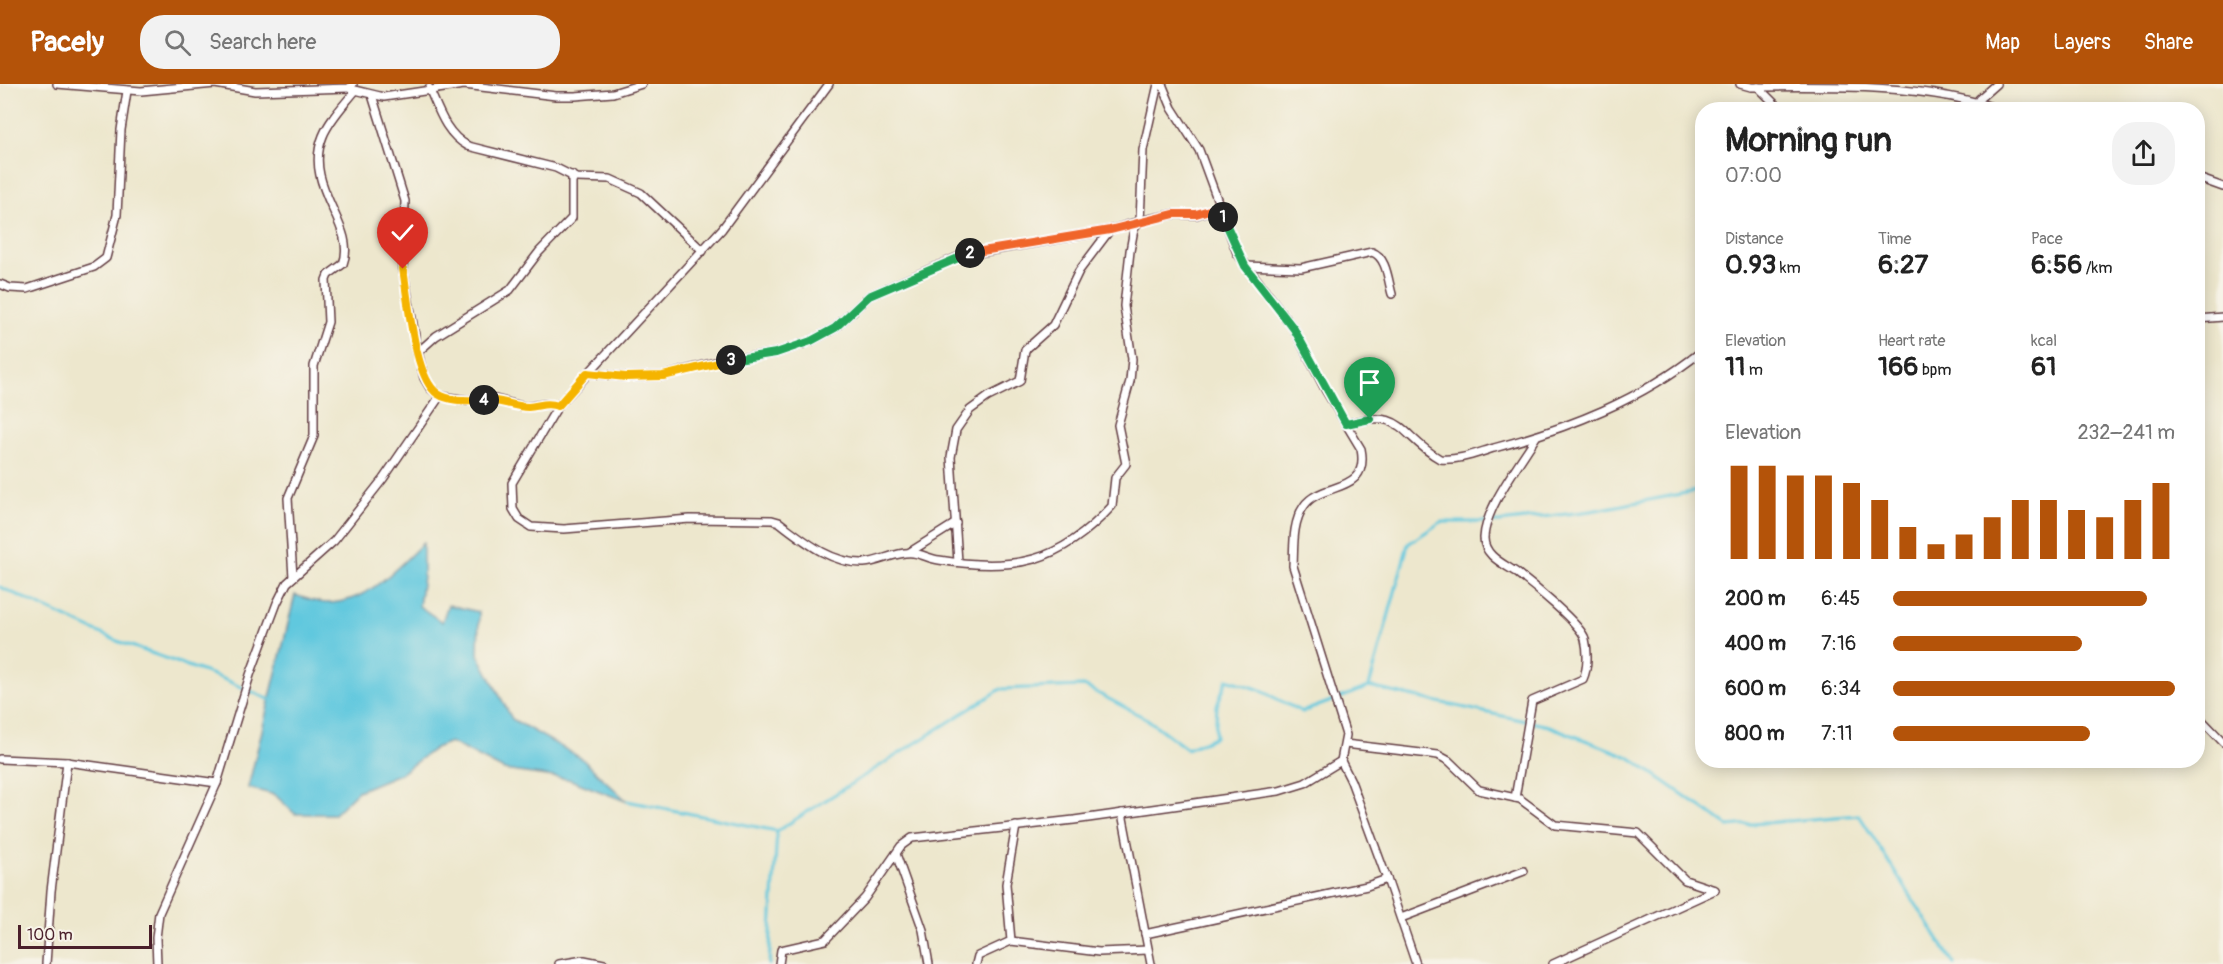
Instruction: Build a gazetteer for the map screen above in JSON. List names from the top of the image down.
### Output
{
  "scale_bar": "100 m",
  "page": {
    "header": "Pacely",
    "search": "Search here",
    "nav": ["Map", "Layers", "Share"],
    "heading": ["Morning run", "07:00"],
    "pins": [
      "1",
      "2",
      "3",
      "4"
    ],
    "stats": [
      ["Distance", "0.93 km"],
      ["Time", "6:27"],
      ["Pace", "6:56 /km"],
      ["Elevation", "11 m"],
      ["Heart rate", "166 bpm"],
      ["kcal", "61"]
    ],
    "chart": ["Elevation", "232–241 m"],
    "list": [
      {
        "name": "200 m",
        "note": "6:45"
      },
      {
        "name": "400 m",
        "note": "7:16"
      },
      {
        "name": "600 m",
        "note": "6:34"
      },
      {
        "name": "800 m",
        "note": "7:11"
      }
    ],
    "scale": "100 m"
  }
}
